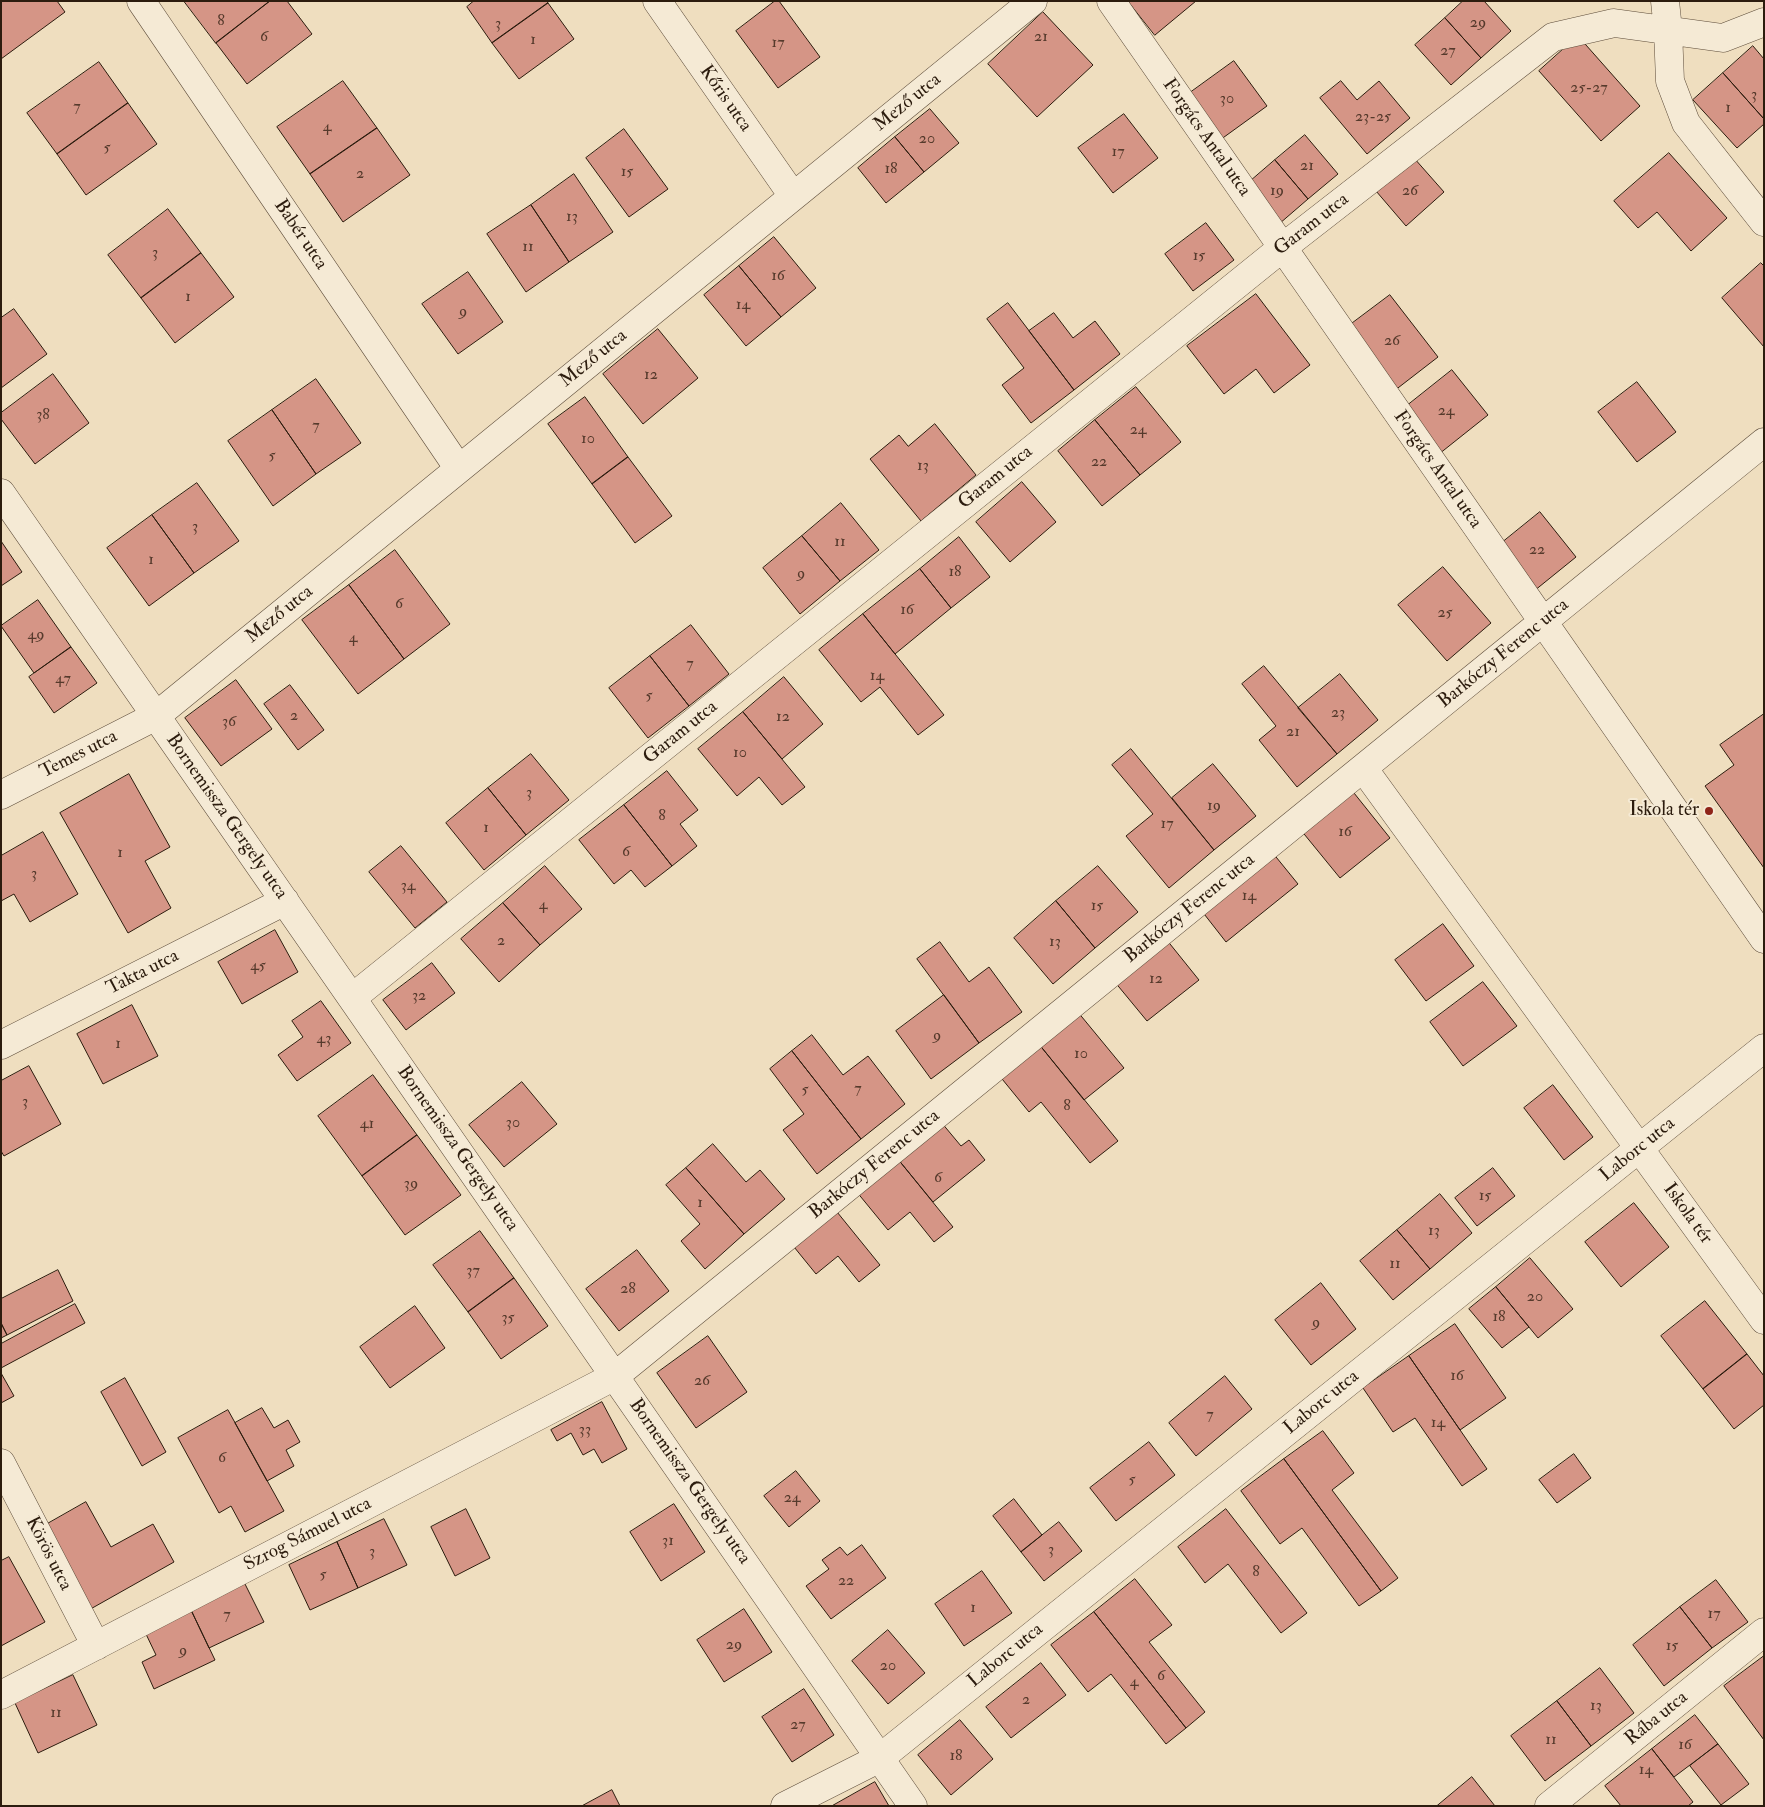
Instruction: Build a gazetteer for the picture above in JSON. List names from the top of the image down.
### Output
{
  "streets": {
    "street": [
      "Kőris utca",
      "Mező utca",
      "Forgács Antal utca",
      "Garam utca",
      "Babér utca",
      "Barkóczy Ferenc utca",
      "Temes utca",
      "Bornemissza Gergely utca",
      "Takta utca",
      "Laborc utca",
      "Iskola tér",
      "Szrog Sámuel utca",
      "Körös utca",
      "Rába utca"
    ]
  },
  "crossings": [
    ["Kőris utca", "Mező utca"],
    ["Mező utca", "Babér utca"],
    ["Mező utca", "Temes utca"],
    ["Mező utca", "Bornemissza Gergely utca"],
    ["Forgács Antal utca", "Garam utca"],
    ["Forgács Antal utca", "Barkóczy Ferenc utca"],
    ["Garam utca", "Bornemissza Gergely utca"],
    ["Barkóczy Ferenc utca", "Bornemissza Gergely utca"],
    ["Barkóczy Ferenc utca", "Iskola tér"],
    ["Barkóczy Ferenc utca", "Szrog Sámuel utca"],
    ["Temes utca", "Bornemissza Gergely utca"],
    ["Bornemissza Gergely utca", "Takta utca"],
    ["Bornemissza Gergely utca", "Laborc utca"],
    ["Bornemissza Gergely utca", "Szrog Sámuel utca"],
    ["Laborc utca", "Iskola tér"],
    ["Szrog Sámuel utca", "Körös utca"]
  ],
  "places": ["Iskola tér"],
  "house_numbers": [
    "8",
    "29",
    "3",
    "6",
    "21",
    "1",
    "17",
    "27",
    "25-27",
    "3",
    "30",
    "7",
    "1",
    "23-25",
    "4",
    "20",
    "5",
    "17",
    "21",
    "18",
    "15",
    "2",
    "19",
    "26",
    "13",
    "11",
    "3",
    "15",
    "16",
    "1",
    "14",
    "9",
    "26",
    "12",
    "24",
    "38",
    "7",
    "24",
    "10",
    "5",
    "22",
    "13",
    "3",
    "11",
    "22",
    "1",
    "18",
    "9",
    "6",
    "16",
    "25",
    "49",
    "4",
    "7",
    "14",
    "47",
    "5",
    "23",
    "2",
    "12",
    "36",
    "21",
    "10",
    "3",
    "19",
    "8",
    "17",
    "1",
    "16",
    "6",
    "1",
    "3",
    "34",
    "14",
    "4",
    "15",
    "2",
    "13",
    "45",
    "12",
    "32",
    "9",
    "43",
    "1",
    "10",
    "7",
    "5",
    "3",
    "8",
    "30",
    "41",
    "6",
    "39",
    "15",
    "1",
    "13",
    "11",
    "37",
    "28",
    "20",
    "18",
    "35",
    "9",
    "16",
    "26",
    "7",
    "14",
    "33",
    "6",
    "5",
    "24",
    "31",
    "3",
    "3",
    "8",
    "5",
    "22",
    "1",
    "17",
    "7",
    "29",
    "15",
    "9",
    "20",
    "6",
    "4",
    "2",
    "13",
    "11",
    "27",
    "11",
    "16",
    "18",
    "14"
  ]
}
